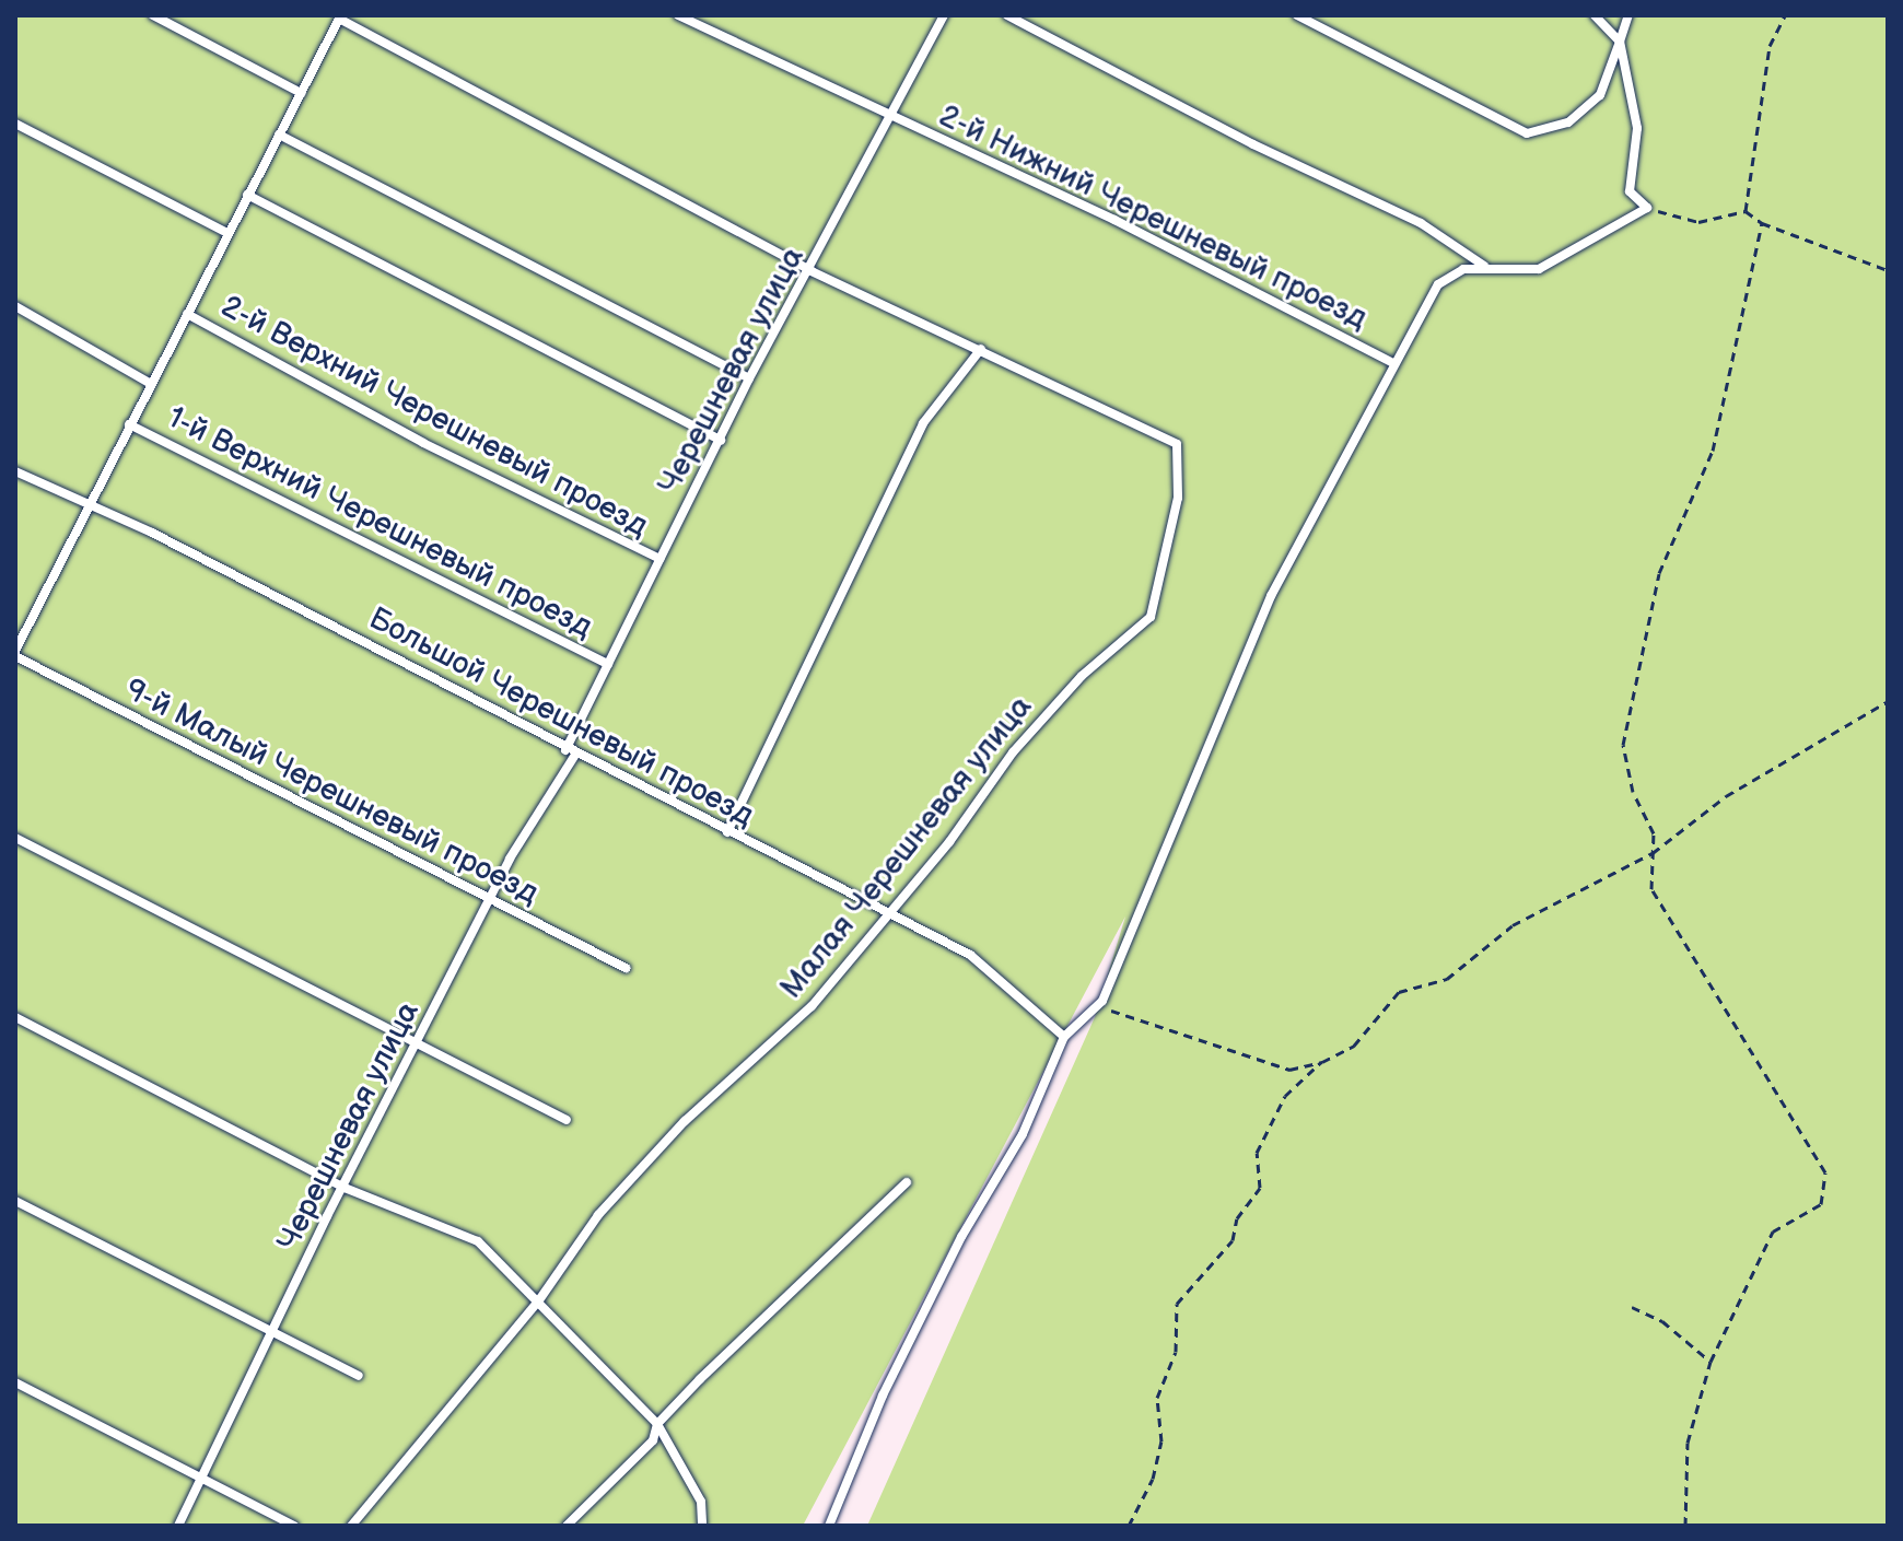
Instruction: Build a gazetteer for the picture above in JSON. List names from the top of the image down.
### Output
{
  "streets": {
    "lane": [
      "2-й Нижний Черешневый проезд",
      "Черешневая улица",
      "2-й Верхний Черешневый проезд",
      "1-й Верхний Черешневый проезд",
      "Большой Черешневый проезд",
      "9-й Малый Черешневый проезд",
      "Малая Черешневая улица"
    ]
  },
  "crossings": [
    ["2-й Нижний Черешневый проезд", "Черешневая улица"],
    ["Черешневая улица", "2-й Верхний Черешневый проезд"],
    ["Черешневая улица", "1-й Верхний Черешневый проезд"],
    ["Черешневая улица", "Большой Черешневый проезд"],
    ["Черешневая улица", "9-й Малый Черешневый проезд"],
    ["Большой Черешневый проезд", "Малая Черешневая улица"]
  ]
}
